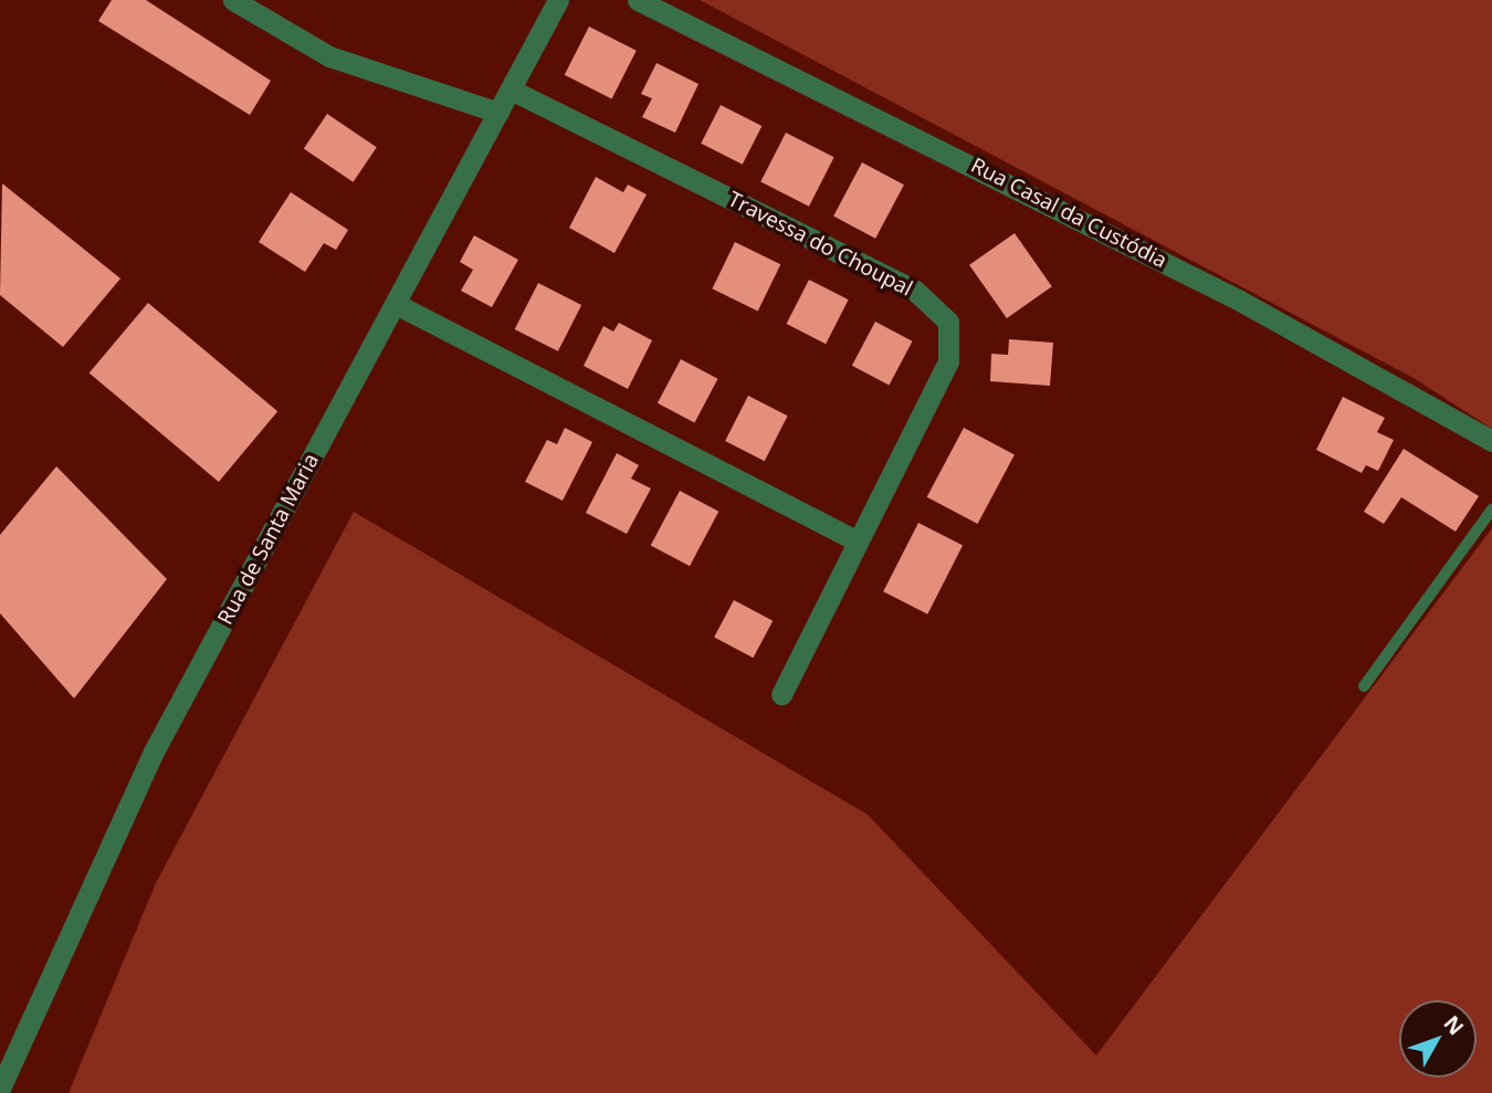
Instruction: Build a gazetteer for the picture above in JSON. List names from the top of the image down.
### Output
{
  "streets": {
    "street": ["Rua Casal da Custódia", "Travessa do Choupal", "Rua de Santa Maria"]
  },
  "crossings": [
    ["Travessa do Choupal", "Rua de Santa Maria"]
  ],
  "north": "top right"
}
